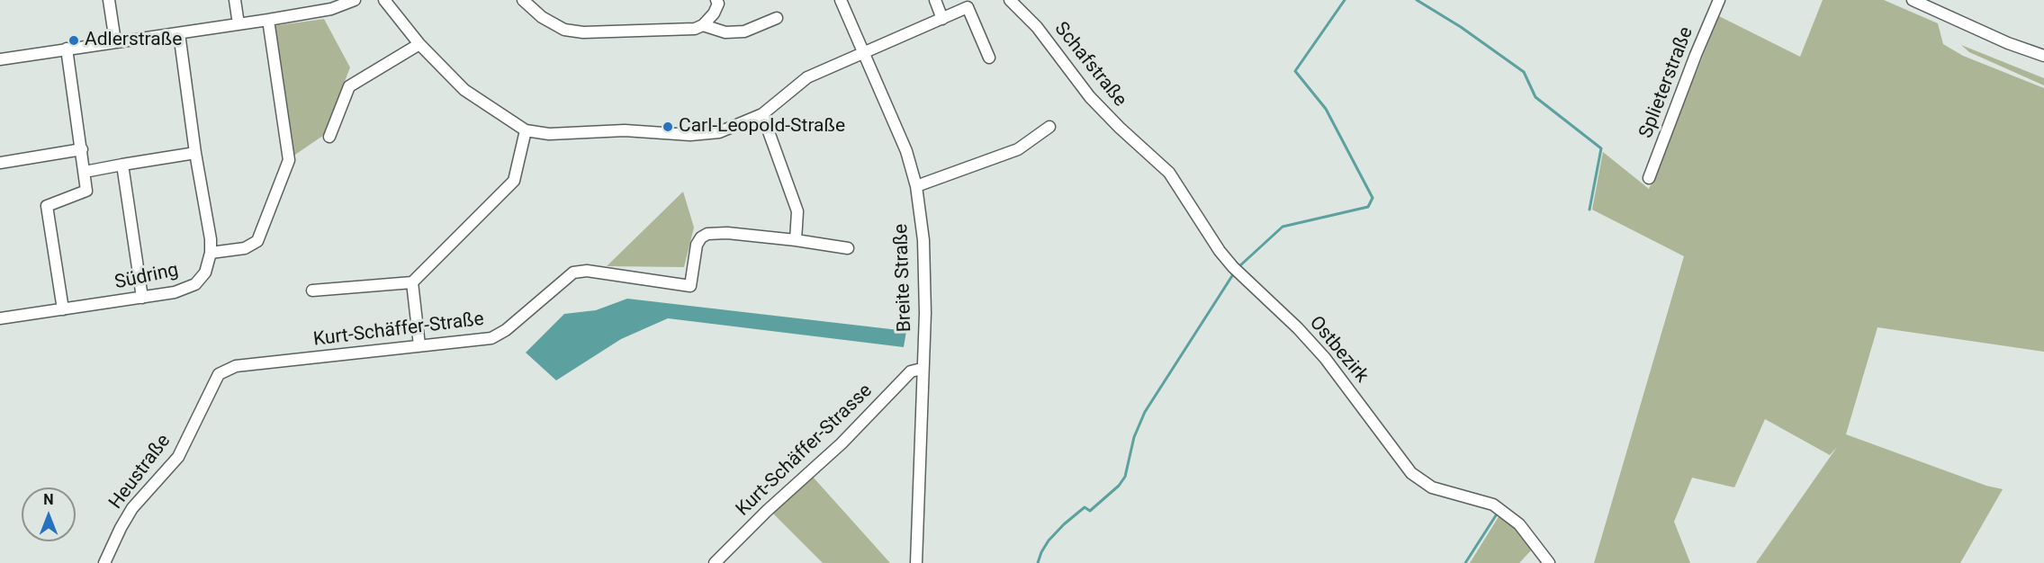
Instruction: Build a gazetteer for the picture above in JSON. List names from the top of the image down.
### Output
{
  "streets": {
    "street": [
      "Schafstraße",
      "Splieterstraße",
      "Südring",
      "Breite Straße",
      "Kurt-Schäffer-Straße",
      "Ostbezirk",
      "Kurt-Schäffer-Strasse",
      "Heustraße"
    ]
  },
  "crossings": [
    ["Schafstraße", "Ostbezirk"],
    ["Breite Straße", "Kurt-Schäffer-Strasse"],
    ["Kurt-Schäffer-Straße", "Heustraße"]
  ],
  "places": ["Adlerstraße", "Carl-Leopold-Straße"],
  "north": "top"
}
